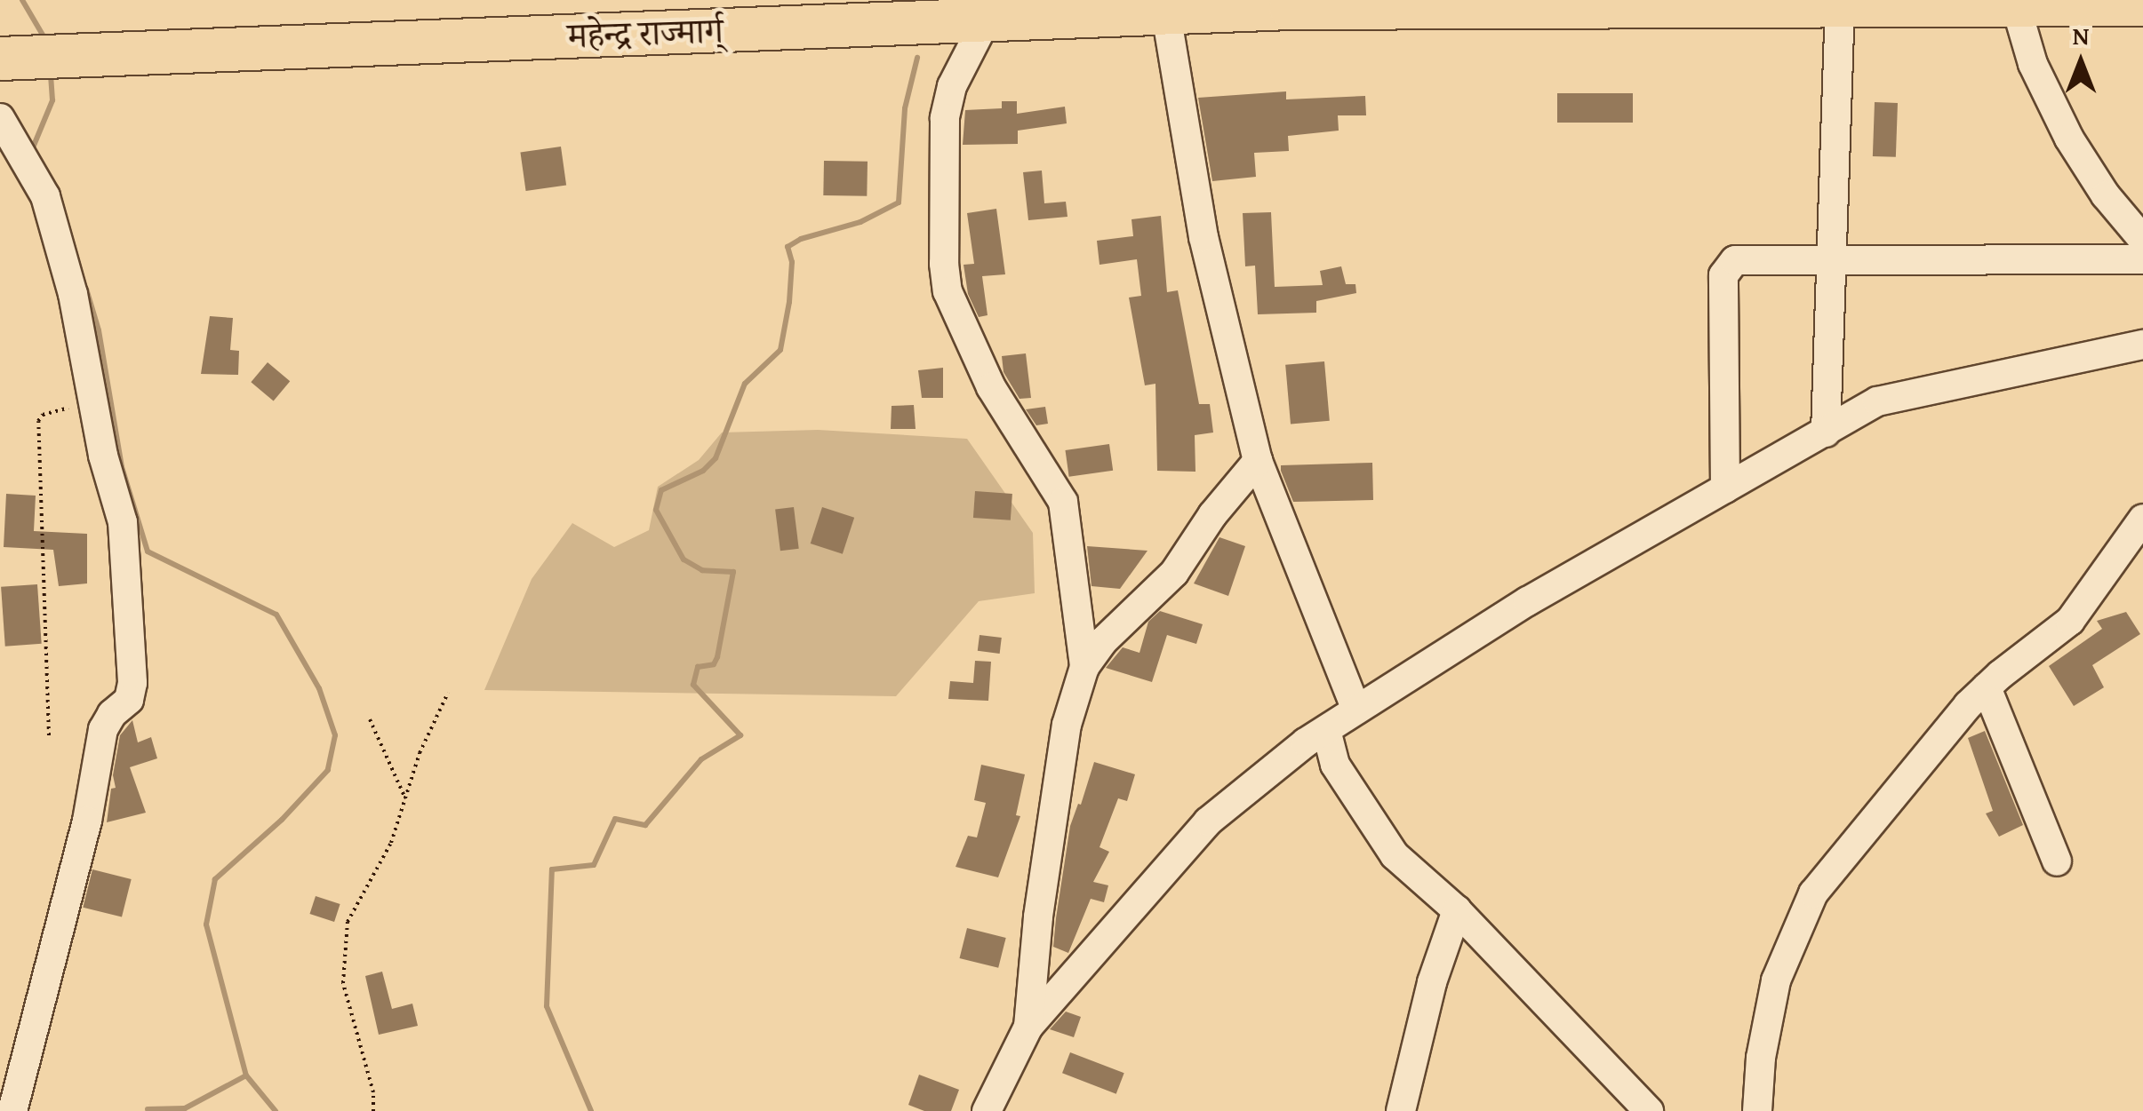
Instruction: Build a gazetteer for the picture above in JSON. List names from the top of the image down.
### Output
{
  "streets": {
    "highway": ["महेन्द्र राज्मार्ग्"]
  },
  "north": "top"
}
